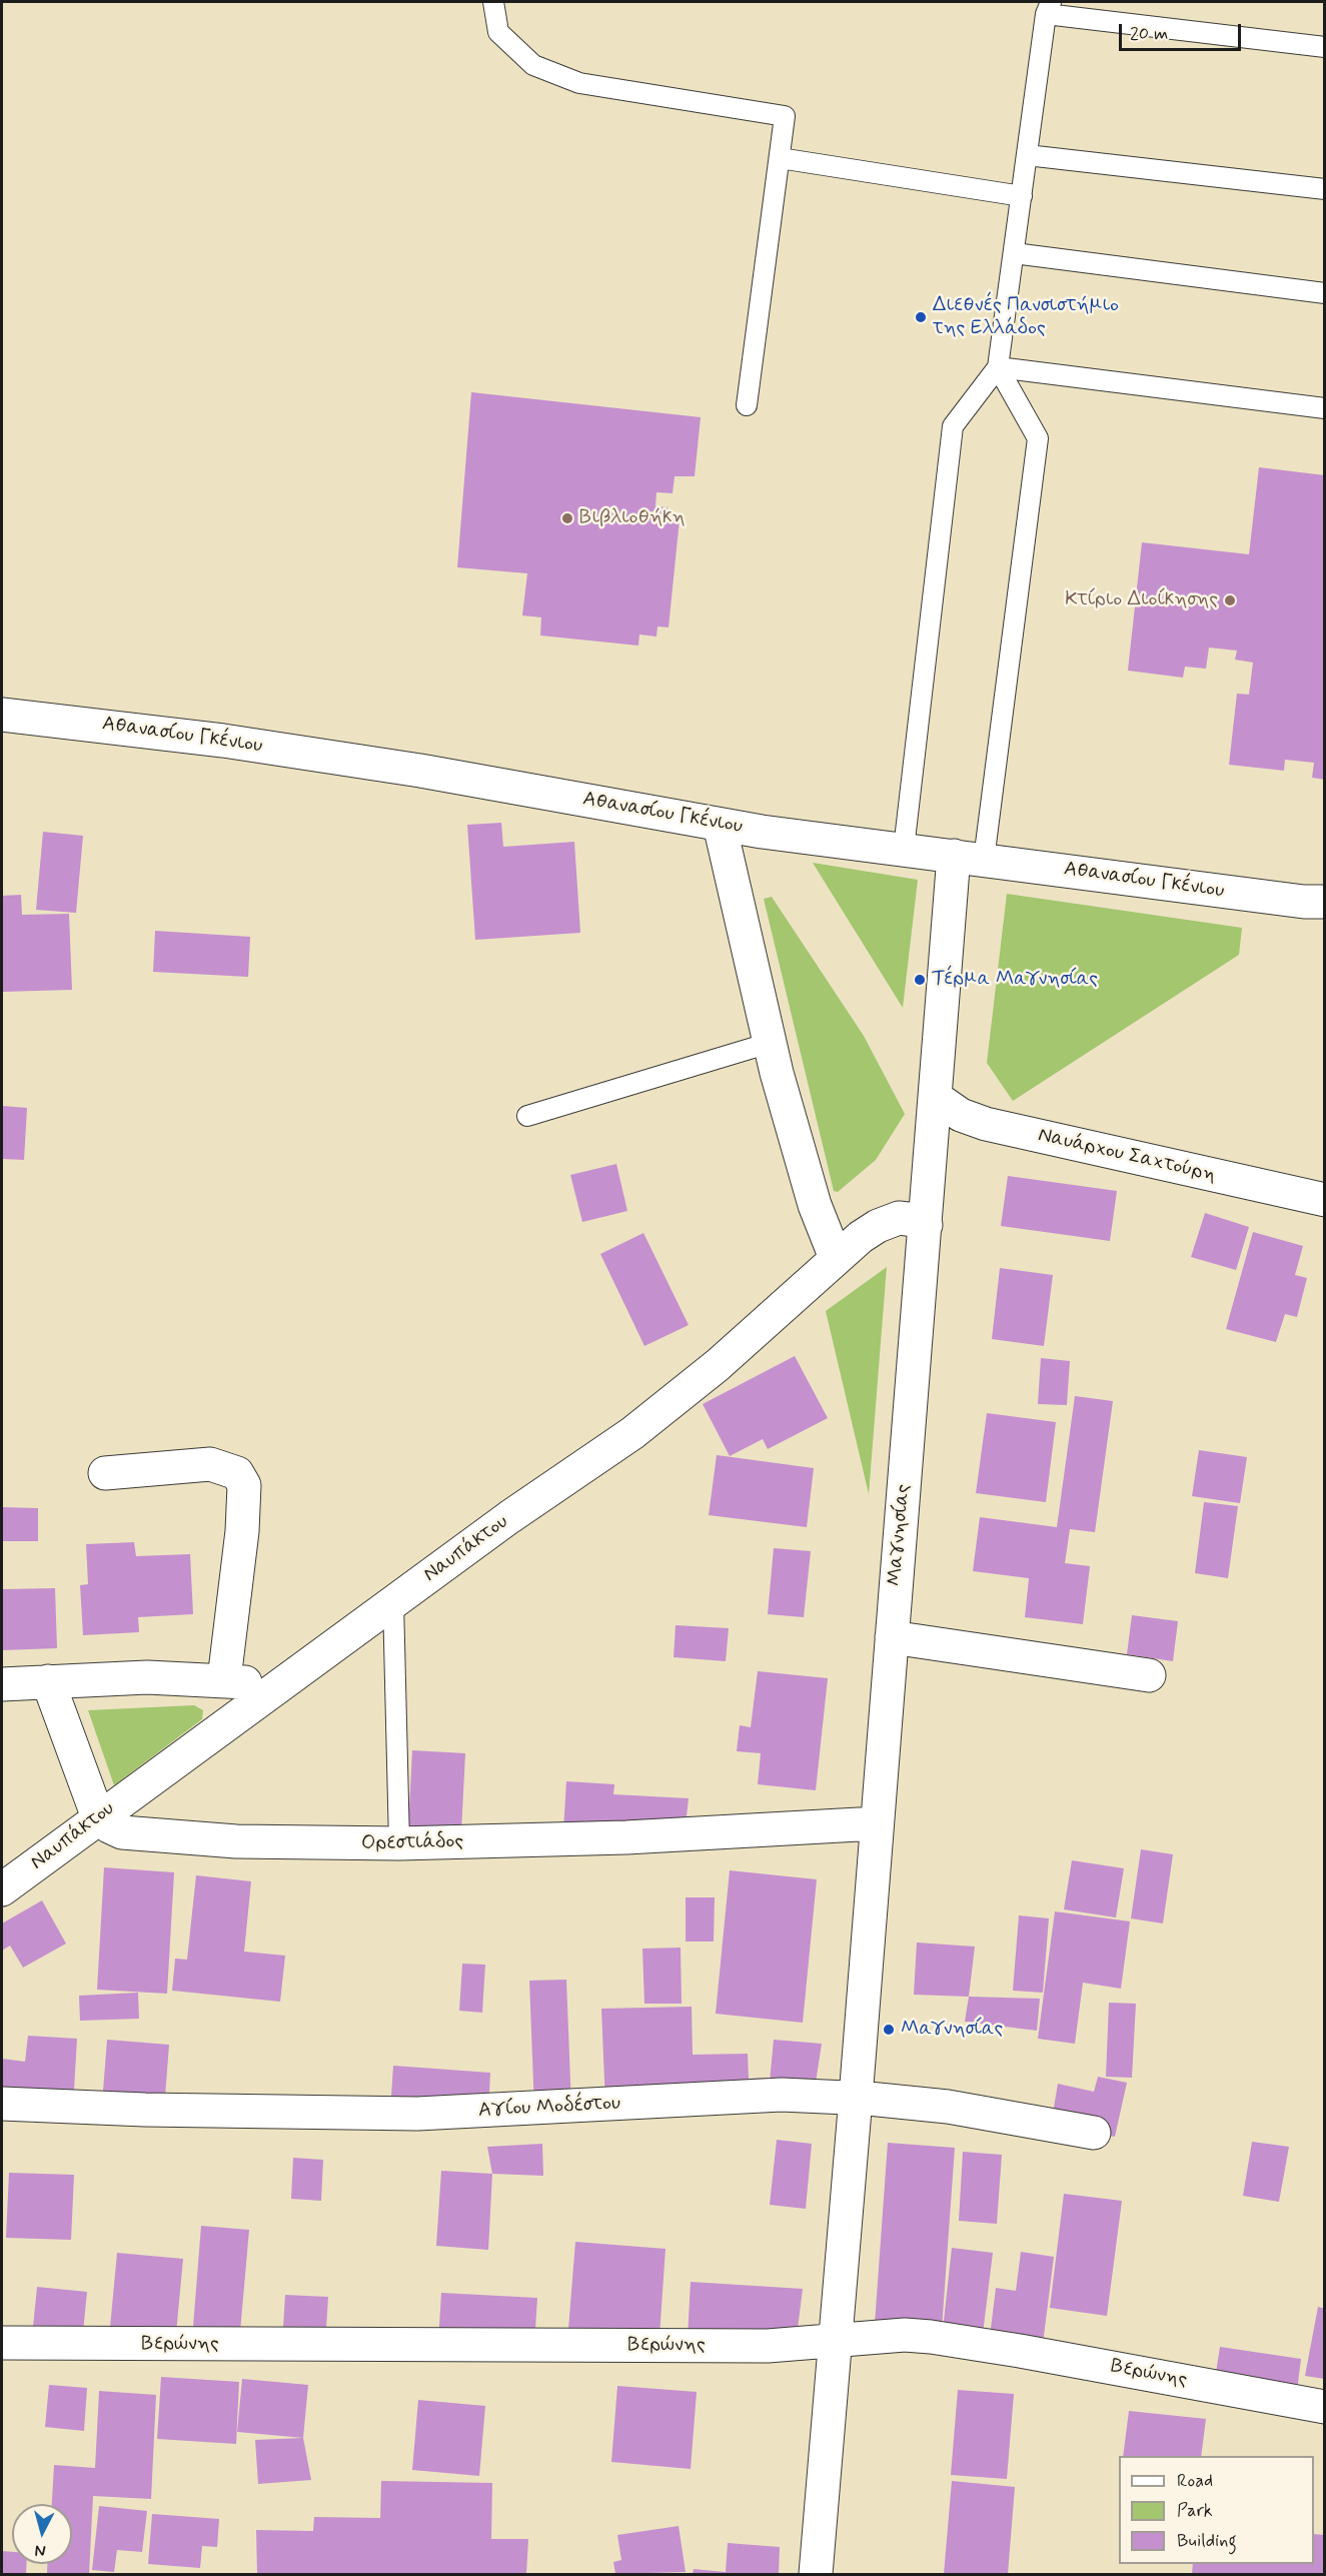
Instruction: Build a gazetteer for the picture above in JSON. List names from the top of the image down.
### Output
{
  "streets": {
    "street": [
      "Αθανασίου Γκένιου",
      "Ναυάρχου Σαχτούρη",
      "Μαγνησίας",
      "Ναυπάκτου",
      "Ορεστιάδος",
      "Αγίου Μοδέστου",
      "Βερώνης"
    ]
  },
  "crossings": [
    ["Αθανασίου Γκένιου", "Μαγνησίας"],
    ["Ναυάρχου Σαχτούρη", "Μαγνησίας"],
    ["Μαγνησίας", "Ναυπάκτου"],
    ["Μαγνησίας", "Ορεστιάδος"],
    ["Μαγνησίας", "Αγίου Μοδέστου"],
    ["Μαγνησίας", "Βερώνης"],
    ["Ναυπάκτου", "Ορεστιάδος"]
  ],
  "places": [
    "Διεθνές Πανσιστήμιο της Ελλάδος",
    "Βιβλιοθήκη",
    "Κτίριο Διοίκησης",
    "Τέρμα Μαγνησίας",
    "Μαγνησίας"
  ],
  "legend": ["Road", "Park", "Building"],
  "scale_bar": "20 m",
  "north": "bottom"
}
